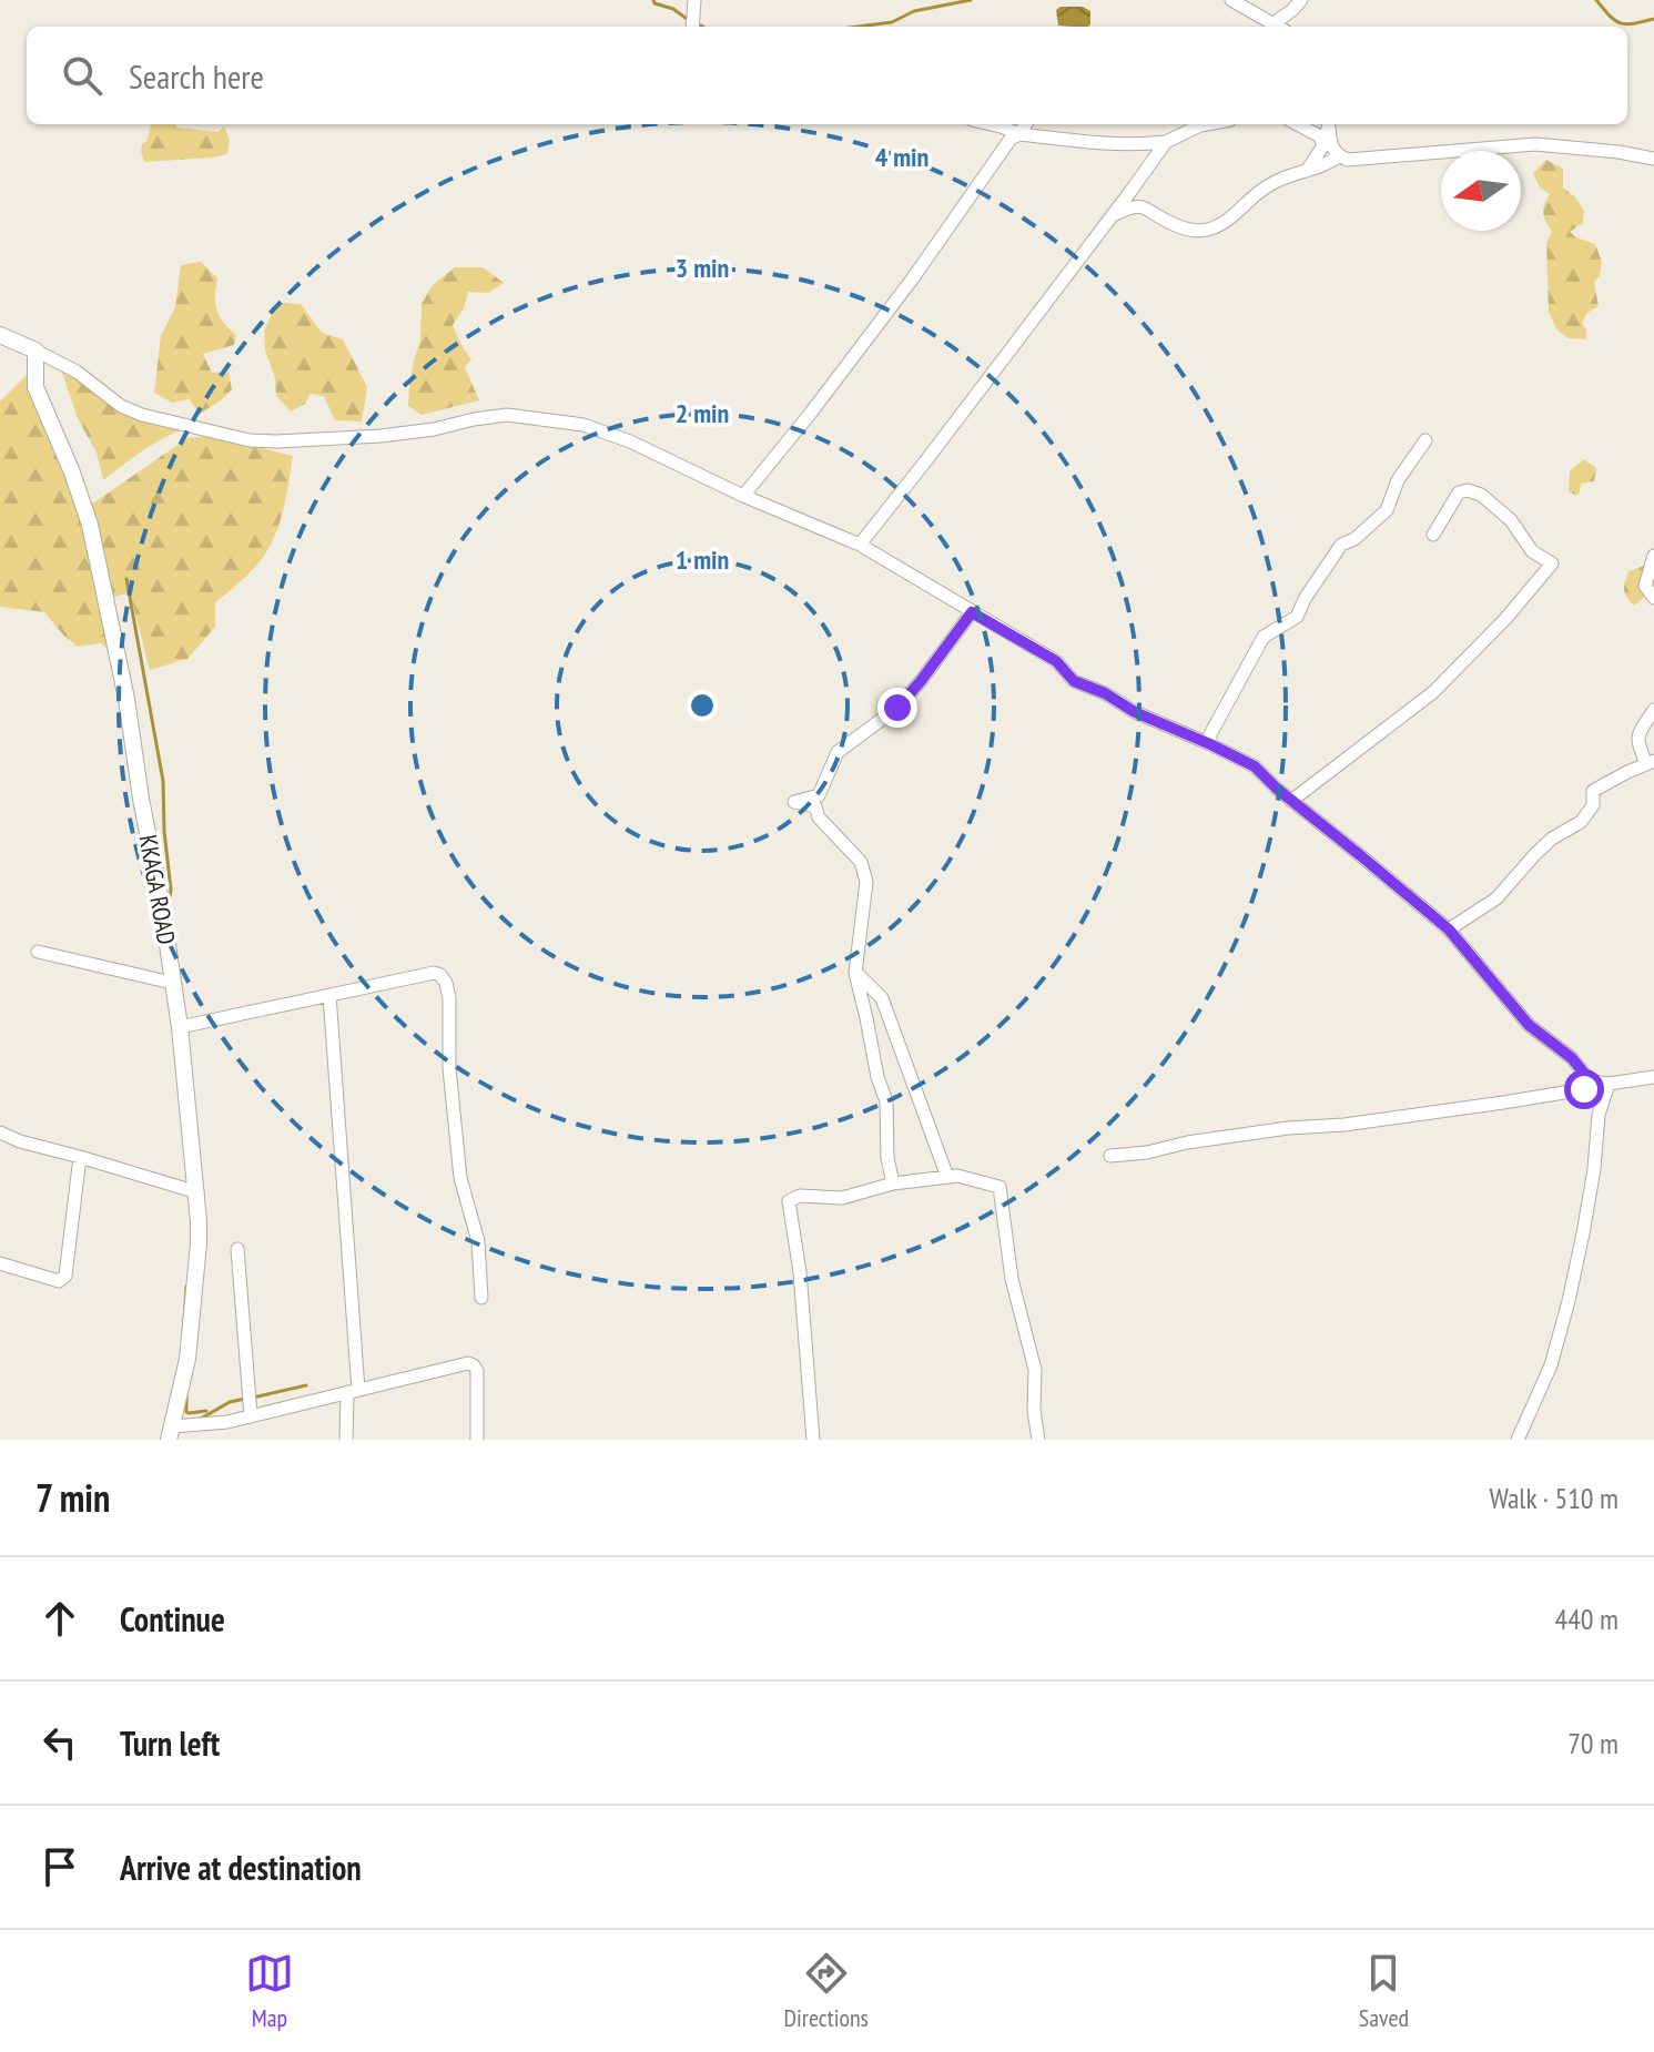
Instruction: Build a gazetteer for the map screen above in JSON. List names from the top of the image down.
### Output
{
  "streets": {
    "street": ["KKAGA ROAD"]
  },
  "north": "left",
  "page": {
    "search": "Search here",
    "heading": ["7 min", "Walk · 510 m"],
    "list": [
      ["Continue", "440 m"],
      ["Turn left", "70 m"],
      "Arrive at destination"
    ],
    "nav": ["Map", "Directions", "Saved"]
  },
  "rings": [
    "4 min",
    "3 min",
    "2 min",
    "1 min"
  ]
}
